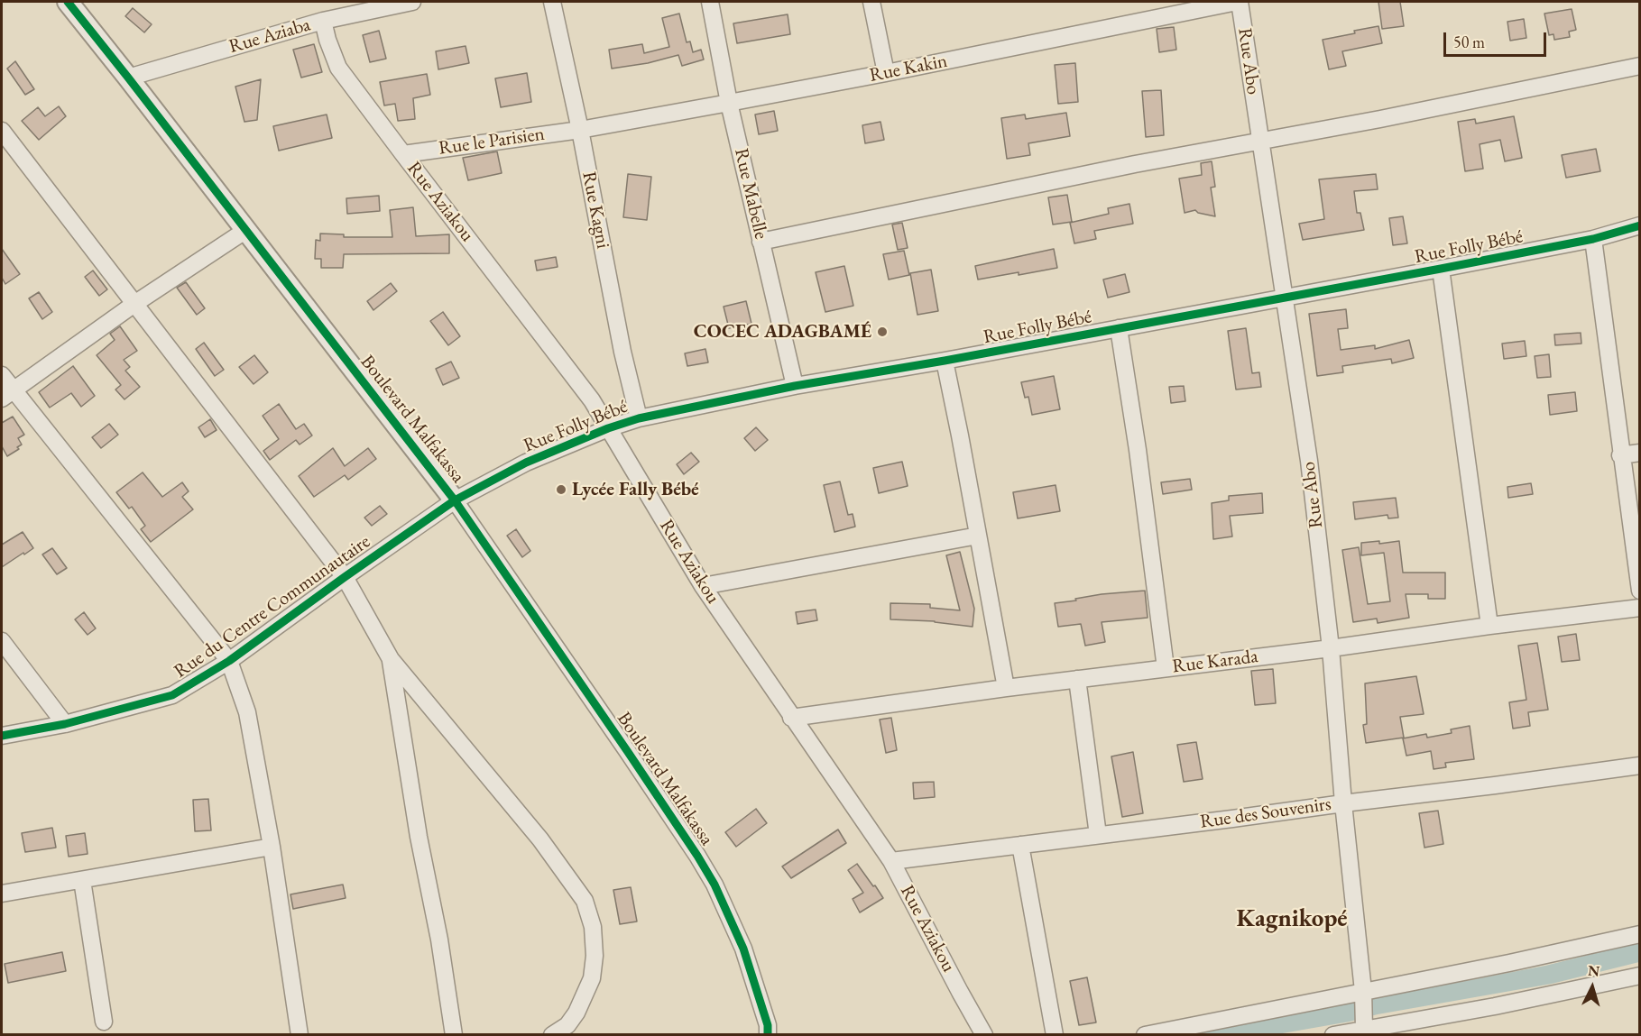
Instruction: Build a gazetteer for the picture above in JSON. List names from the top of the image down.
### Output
{
  "streets": {
    "street": [
      "Rue Aziaba",
      "Rue Abo",
      "Rue Kakin",
      "Rue le Parisien",
      "Rue Mabelle",
      "Rue Aziakou",
      "Rue Kagni",
      "Rue Folly Bébé",
      "Boulevard Malfakassa",
      "Rue du Centre Communautaire",
      "Rue Karada",
      "Rue des Souvenirs"
    ]
  },
  "crossings": [
    ["Rue Aziaba", "Rue Aziakou"],
    ["Rue Aziaba", "Boulevard Malfakassa"],
    ["Rue Abo", "Rue Kakin"],
    ["Rue Abo", "Rue Folly Bébé"],
    ["Rue Abo", "Rue Karada"],
    ["Rue Abo", "Rue des Souvenirs"],
    ["Rue Kakin", "Rue le Parisien"],
    ["Rue Kakin", "Rue Mabelle"],
    ["Rue Kakin", "Rue Kagni"],
    ["Rue le Parisien", "Rue Aziakou"],
    ["Rue le Parisien", "Rue Kagni"],
    ["Rue Mabelle", "Rue Folly Bébé"],
    ["Rue Aziakou", "Rue Folly Bébé"],
    ["Rue Aziakou", "Rue Karada"],
    ["Rue Aziakou", "Rue des Souvenirs"],
    ["Rue Kagni", "Rue Folly Bébé"],
    ["Rue Folly Bébé", "Boulevard Malfakassa"],
    ["Rue Folly Bébé", "Rue du Centre Communautaire"],
    ["Boulevard Malfakassa", "Rue du Centre Communautaire"]
  ],
  "districts": ["Kagnikopé"],
  "places": ["COCEC ADAGBAMÉ", "Lycée Fally Bébé"],
  "scale_bar": "50 m",
  "north": "top"
}
